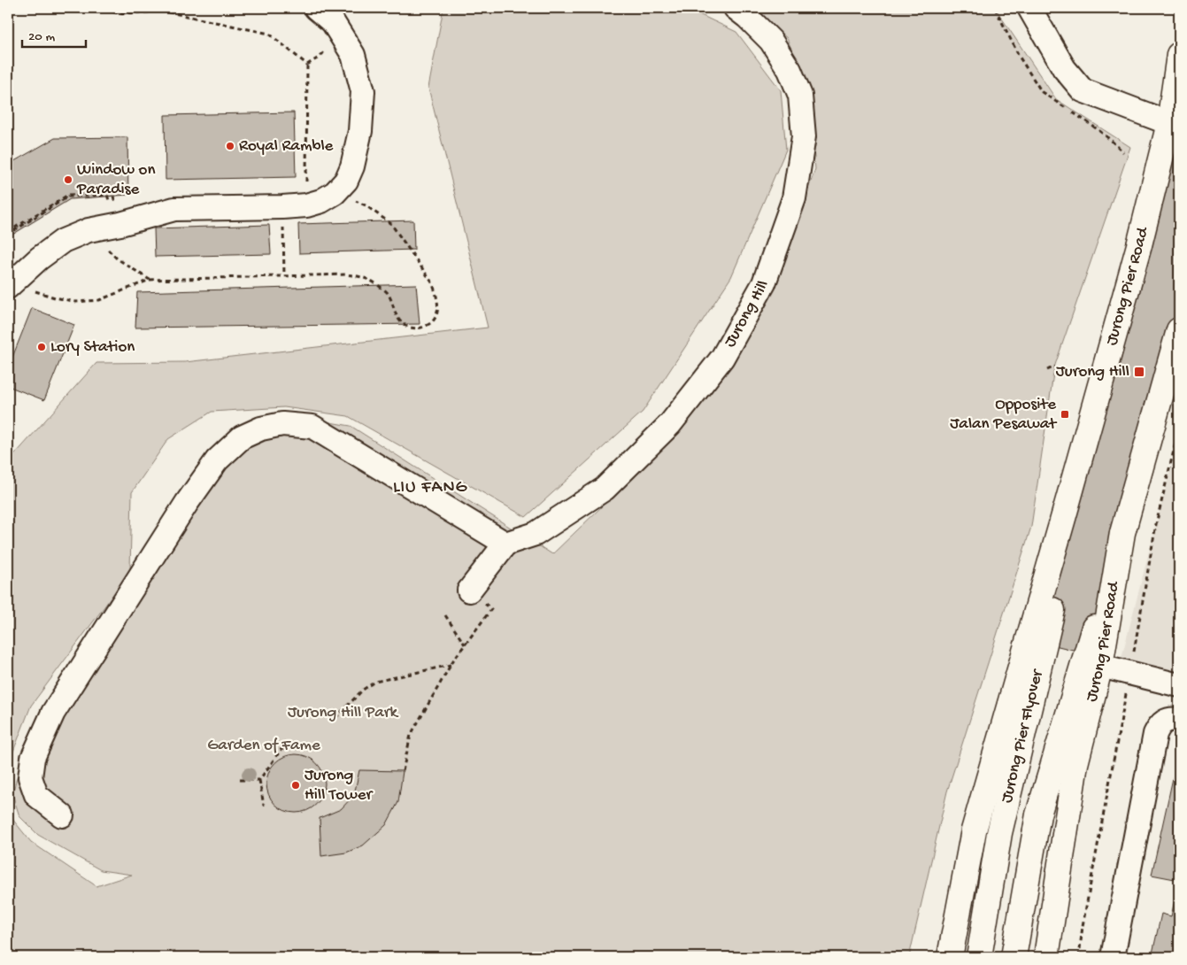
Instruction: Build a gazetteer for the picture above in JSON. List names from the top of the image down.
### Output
{
  "streets": {
    "main road": ["Jurong Pier Road", "Jurong Pier Flyover"],
    "street": ["Jurong Hill"]
  },
  "crossings": [
    ["Jurong Pier Road", "Jurong Pier Flyover"]
  ],
  "districts": ["LIU FANG"],
  "parks": ["Jurong Hill Park", "Garden of Fame"],
  "places": {
    "other": [
      "Royal Ramble",
      "Window on Paradise",
      "Lory Station",
      "Jurong Hill Tower"
    ],
    "transit": ["Jurong Hill", "Opposite Jalan Pesawat"]
  },
  "scale_bar": "20 m"
}
